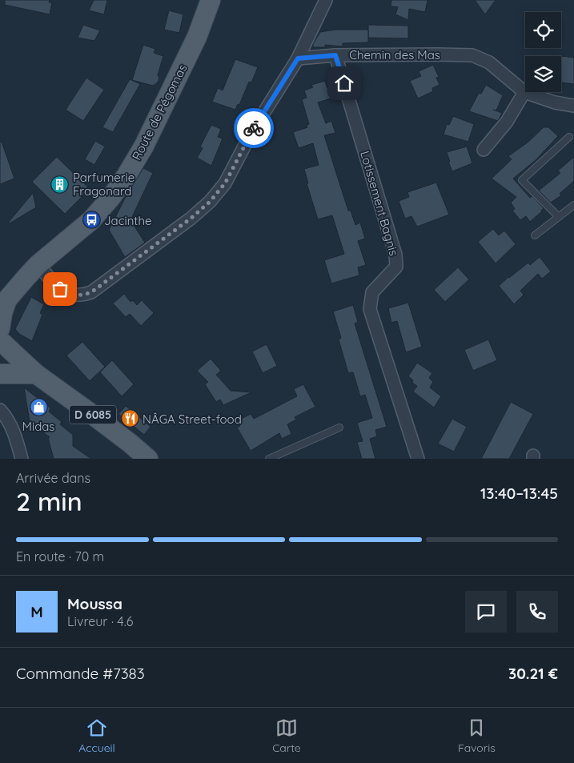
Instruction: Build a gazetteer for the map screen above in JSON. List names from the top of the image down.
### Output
{
  "streets": {
    "main road": ["Route de Pégomas", "D 6085"],
    "street": ["Chemin des Mas", "Lotissement Bagnis"]
  },
  "crossings": [
    ["Chemin des Mas", "Lotissement Bagnis"]
  ],
  "places": {
    "building": ["Parfumerie Fragonard"],
    "bus stop": ["Jacinthe"],
    "shop": ["Midas"],
    "restaurant": ["NÂGA Street-food"]
  },
  "page": {
    "heading": ["2 min", "Arrivée dans", "13:40–13:45"],
    "panel": [
      "Moussa",
      "Livreur · 4.6",
      "Commande #7383",
      "30.21 €"
    ],
    "bar": "En route · 70 m",
    "round": "M",
    "tabs": ["Accueil", "Carte", "Favoris"]
  }
}
